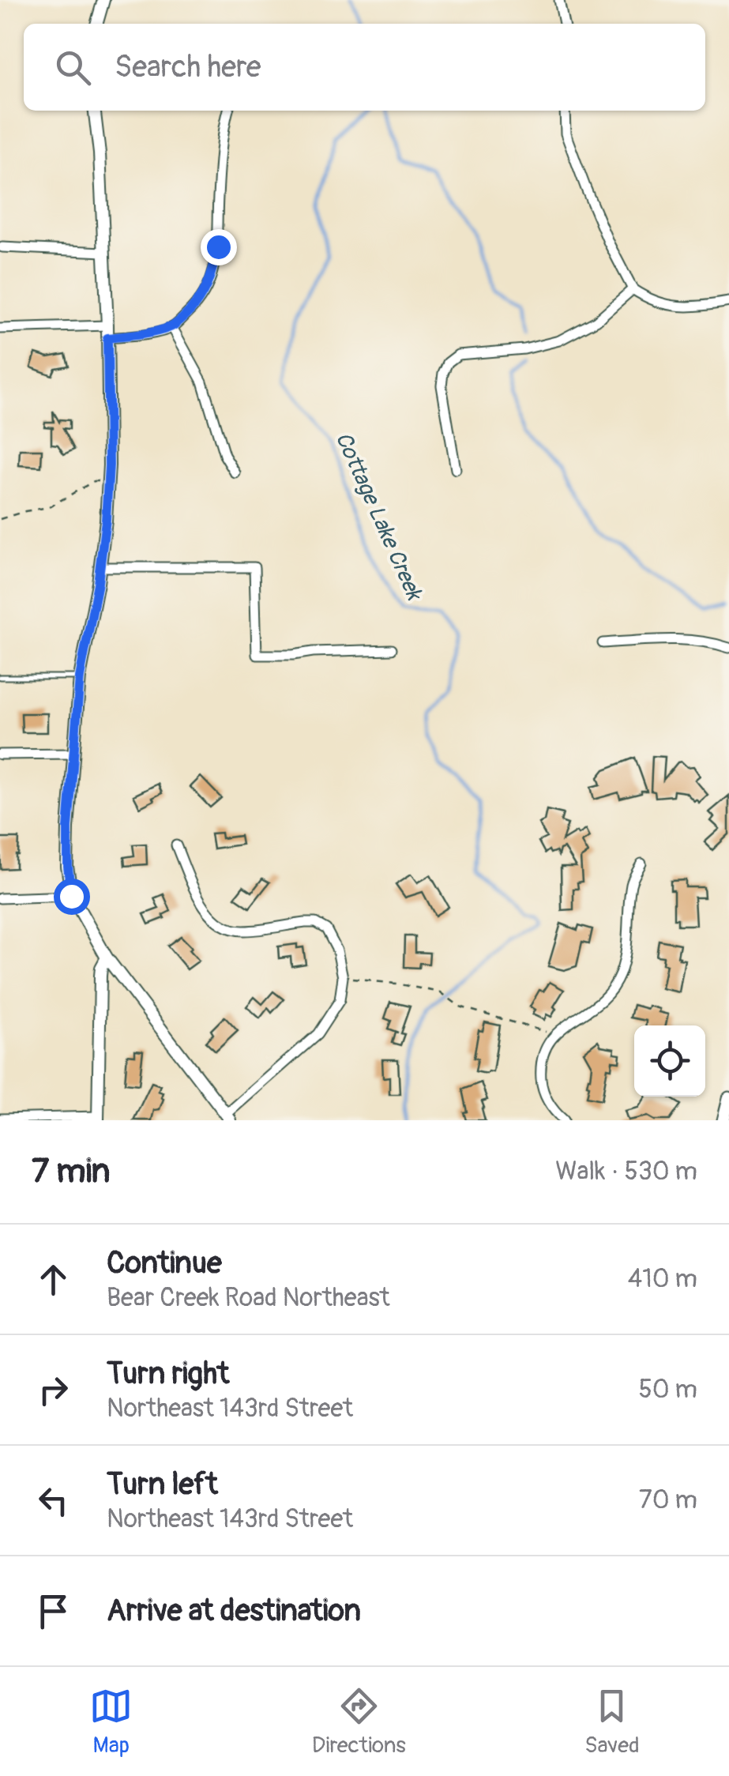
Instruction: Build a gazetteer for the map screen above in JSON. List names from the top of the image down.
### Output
{
  "water": ["Cottage Lake Creek"],
  "page": {
    "search": "Search here",
    "heading": ["7 min", "Walk · 530 m"],
    "list": [
      ["Continue", "Bear Creek Road Northeast", "410 m"],
      ["Turn right", "Northeast 143rd Street", "50 m"],
      ["Turn left", "Northeast 143rd Street", "70 m"],
      "Arrive at destination"
    ],
    "nav": ["Map", "Directions", "Saved"]
  }
}
